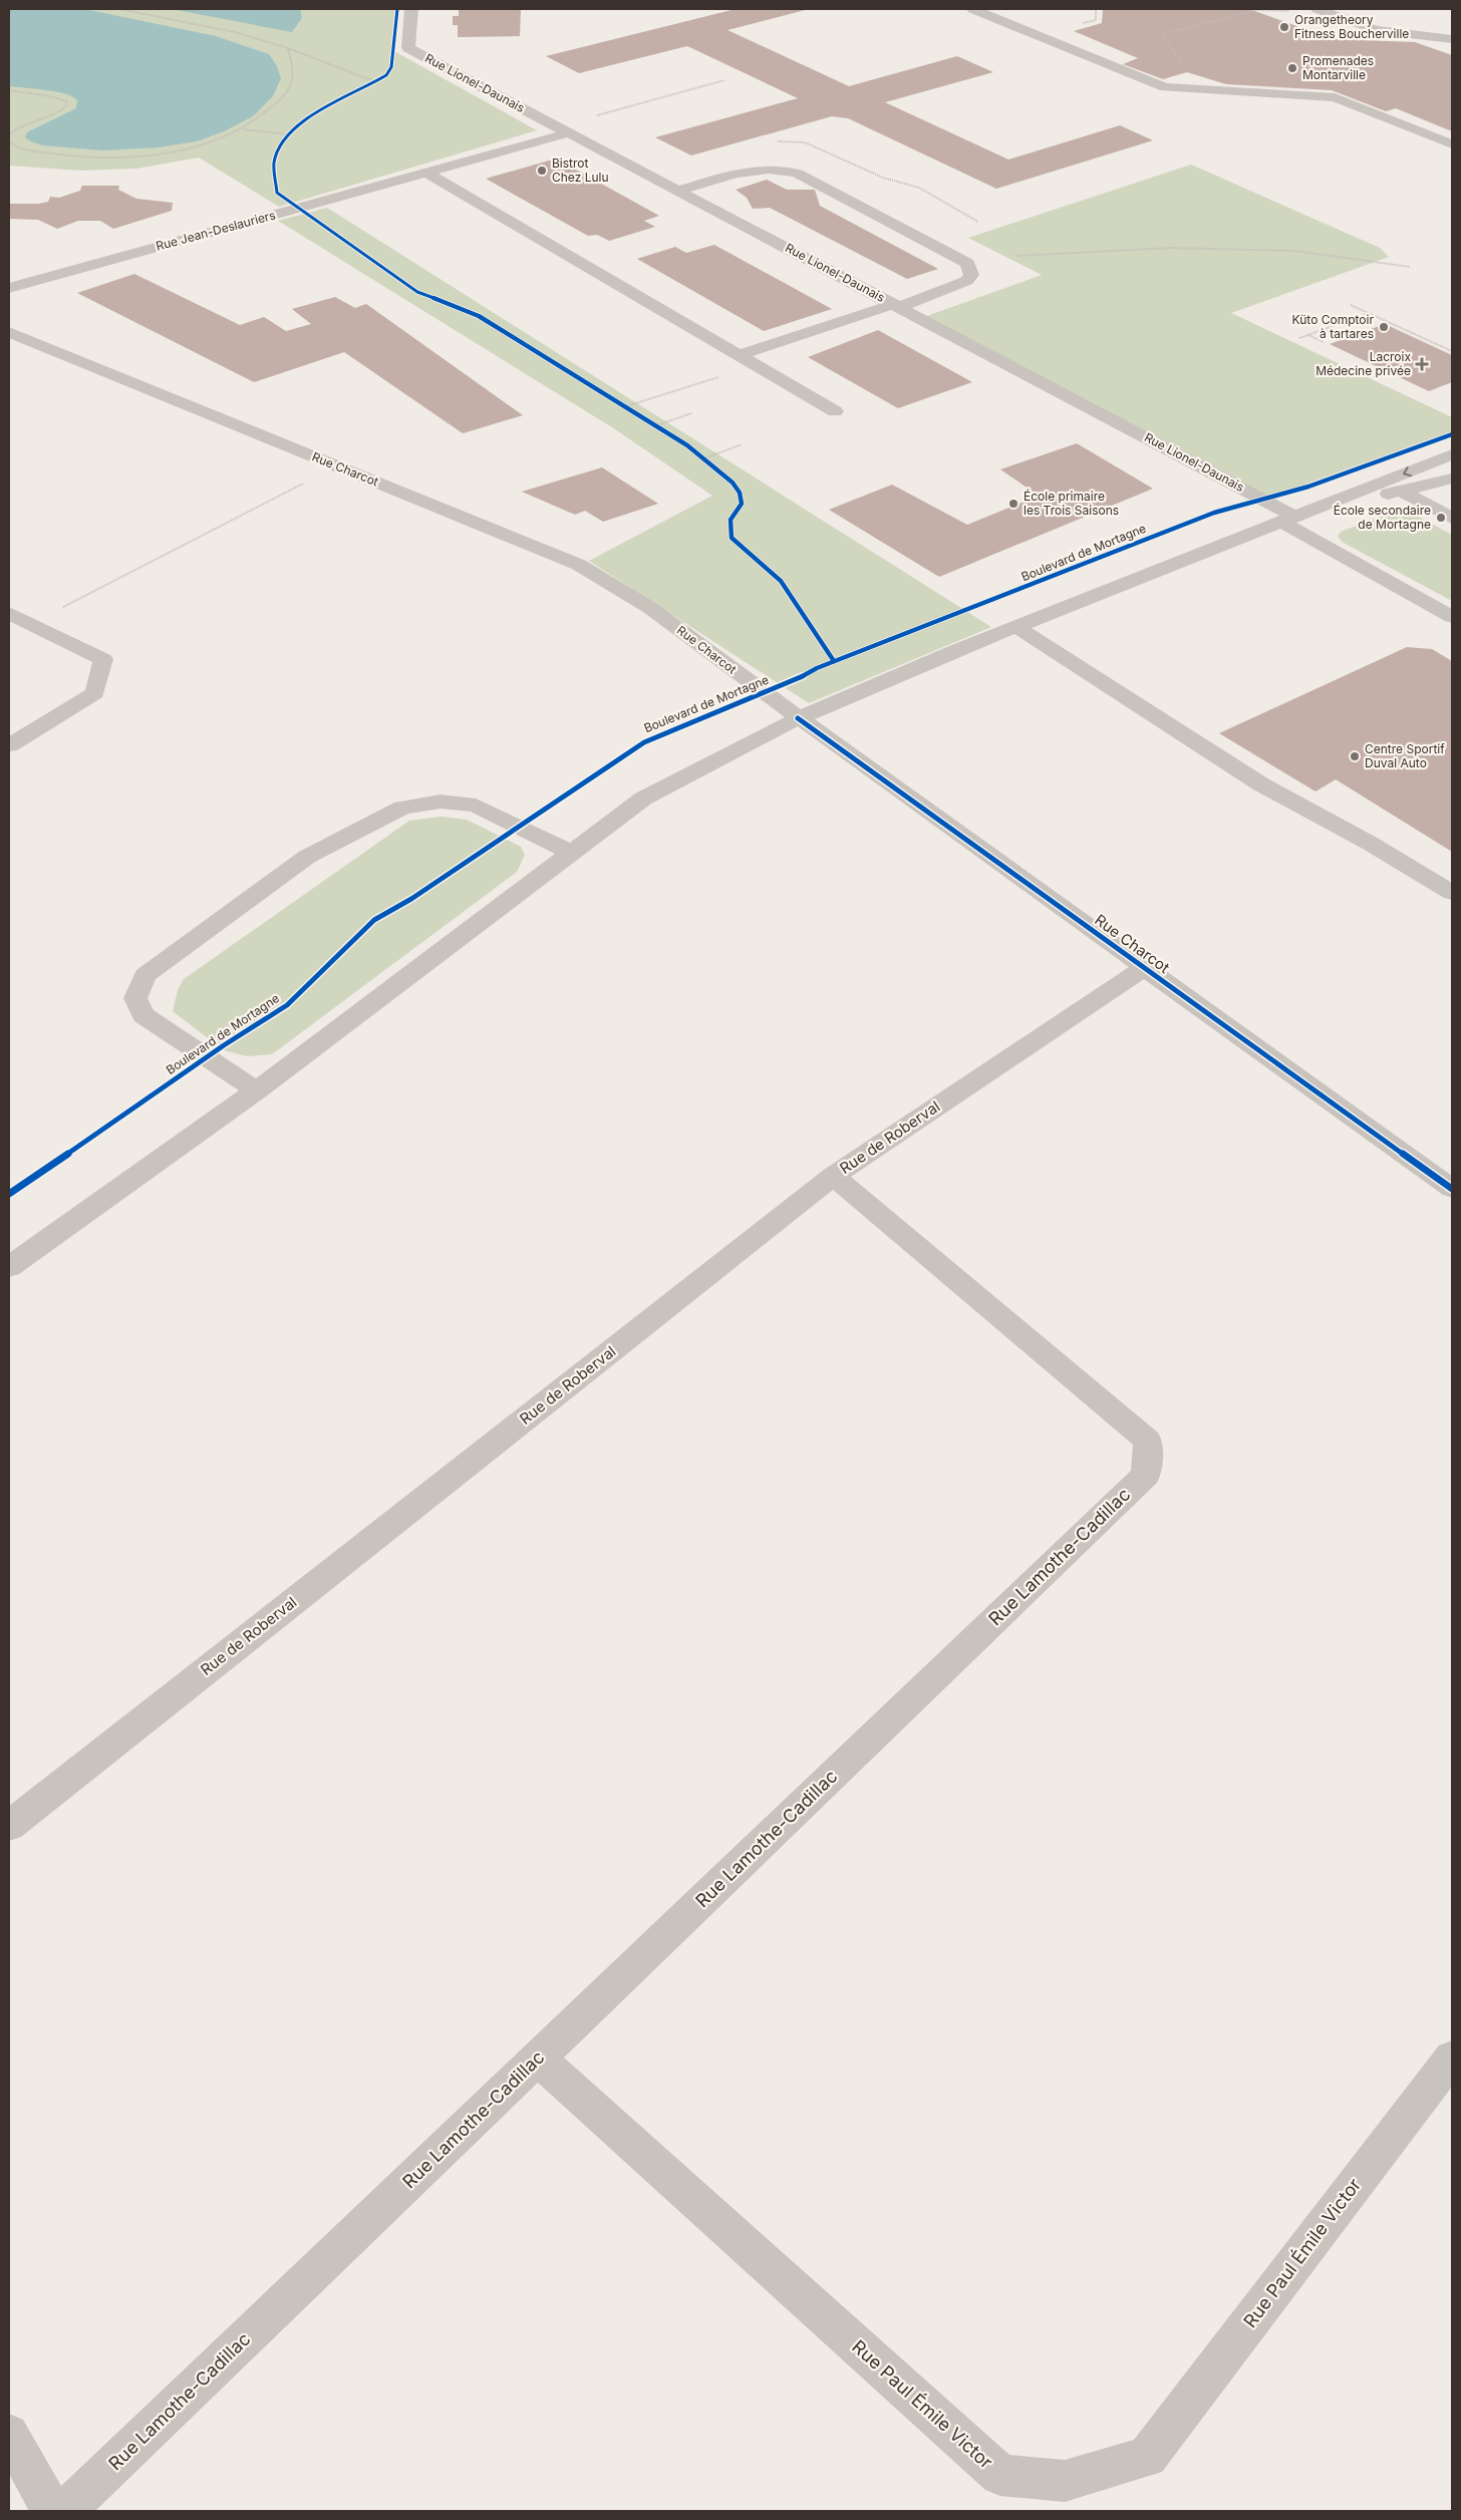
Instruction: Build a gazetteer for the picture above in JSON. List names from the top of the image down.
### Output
{
  "streets": {
    "street": [
      "Rue Lionel-Daunais",
      "Rue Jean-Deslauriers",
      "Rue Charcot",
      "Boulevard de Mortagne",
      "Rue de Roberval",
      "Rue Lamothe-Cadillac",
      "Rue Paul Émile Victor"
    ]
  },
  "crossings": [
    ["Rue Lionel-Daunais", "Rue Jean-Deslauriers"],
    ["Rue Charcot", "Rue de Roberval"],
    ["Rue de Roberval", "Rue Lamothe-Cadillac"],
    ["Rue Lamothe-Cadillac", "Rue Paul Émile Victor"]
  ],
  "places": {
    "other": [
      "Orangetheory Fitness Boucherville",
      "Promenades Montarville",
      "Bistrot Chez Lulu",
      "Küto Comptoir à tartares",
      "École primaire les Trois Saisons",
      "École secondaire de Mortagne",
      "Centre Sportif Duval Auto"
    ],
    "health": ["Lacroix Médecine privée"]
  }
}
